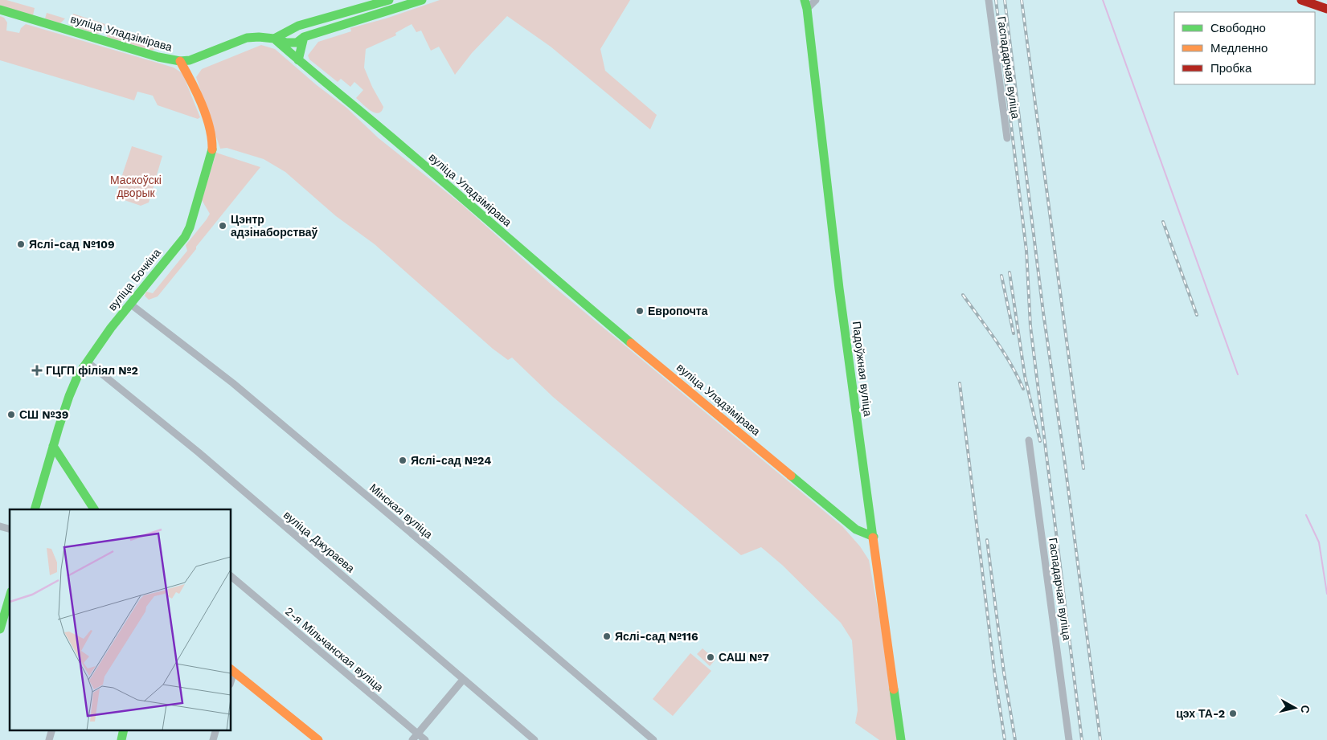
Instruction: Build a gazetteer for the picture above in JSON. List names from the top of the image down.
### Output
{
  "streets": {
    "main road": ["вуліца Уладзімірава", "вуліца Бочкіна", "Падоўжная вуліца"],
    "street": [
      "Гаспадарчая вуліца",
      "Мінская вуліца",
      "вуліца Джураева",
      "2-я Мільчанская вуліца"
    ]
  },
  "crossings": [
    ["вуліца Уладзімірава", "вуліца Бочкіна"],
    ["вуліца Уладзімірава", "Падоўжная вуліца"],
    ["вуліца Бочкіна", "Мінская вуліца"],
    ["вуліца Бочкіна", "вуліца Джураева"]
  ],
  "parks": ["Маскоўскі дворык"],
  "places": {
    "other": [
      "Цэнтр адзінаборстваў",
      "Яслі-сад №109",
      "Европочта",
      "СШ №39",
      "Яслі-сад №24",
      "Яслі-сад №116",
      "САШ №7",
      "цэх ТА-2"
    ],
    "health": ["ГЦГП філіял №2"]
  },
  "legend": ["Свободно", "Медленно", "Пробка"],
  "north": "right"
}
